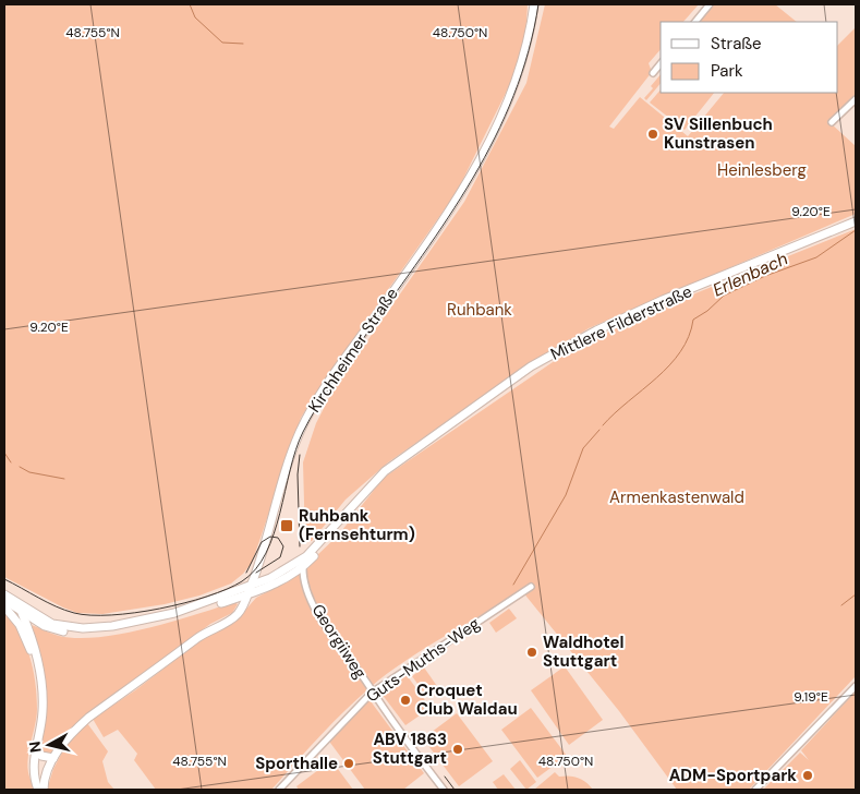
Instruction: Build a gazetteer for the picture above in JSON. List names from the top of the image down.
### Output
{
  "streets": {
    "main road": ["Mittlere Filderstraße", "Kirchheimer Straße"],
    "street": ["Georgiiweg", "Guts-Muths-Weg"]
  },
  "crossings": [
    ["Mittlere Filderstraße", "Kirchheimer Straße"],
    ["Mittlere Filderstraße", "Georgiiweg"],
    ["Georgiiweg", "Guts-Muths-Weg"]
  ],
  "water": ["Erlenbach"],
  "parks": ["Heinlesberg", "Ruhbank", "Armenkastenwald"],
  "places": {
    "other": [
      "SV Sillenbuch Kunstrasen",
      "Waldhotel Stuttgart",
      "Croquet Club Waldau",
      "ABV 1863 Stuttgart",
      "Sporthalle",
      "ADM-Sportpark"
    ],
    "transit": ["Ruhbank (Fernsehturm)"]
  },
  "legend": ["Straße", "Park"],
  "north": "left",
  "coordinates": [
    "48.755°N",
    "48.750°N",
    "9.20°E",
    "9.19°E"
  ]
}
